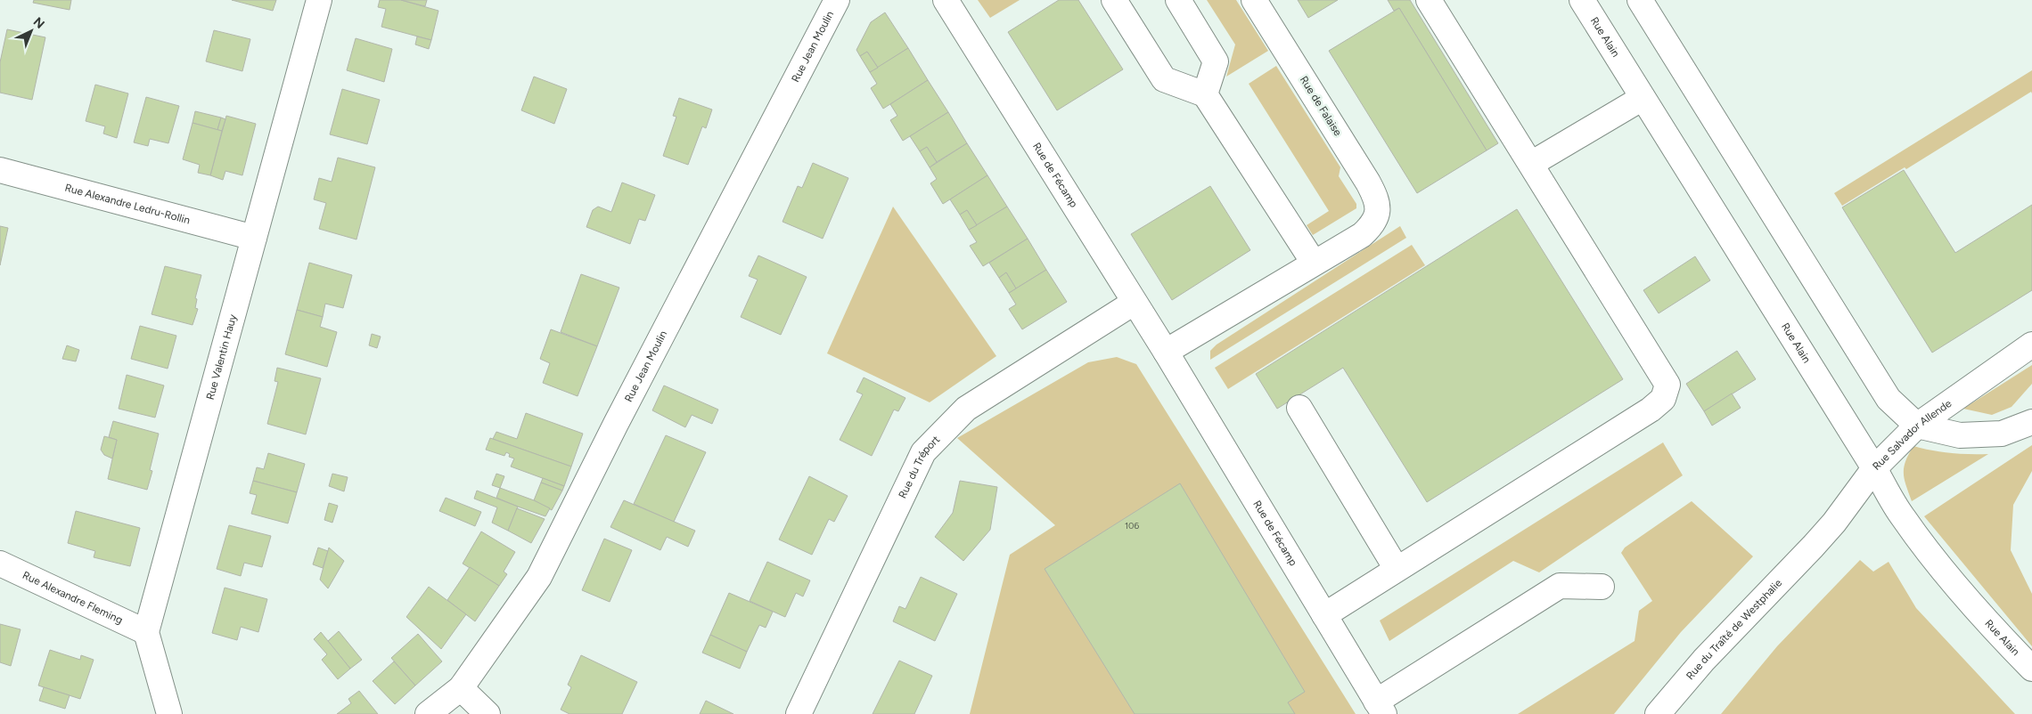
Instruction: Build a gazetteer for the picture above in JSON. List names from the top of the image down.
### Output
{
  "streets": {
    "street": [
      "Rue Alain",
      "Rue Jean Moulin",
      "Rue de Falaise",
      "Rue de Fécamp",
      "Rue Alexandre Ledru-Rollin",
      "Rue Valentin Hauy",
      "Rue Salvador Allende",
      "Rue du Tréport",
      "Rue Alexandre Fleming",
      "Rue du Traîté de Westphalie"
    ]
  },
  "crossings": [
    ["Rue Alain", "Rue Salvador Allende"],
    ["Rue de Fécamp", "Rue du Tréport"],
    ["Rue Alexandre Ledru-Rollin", "Rue Valentin Hauy"],
    ["Rue Valentin Hauy", "Rue Alexandre Fleming"],
    ["Rue Salvador Allende", "Rue du Traîté de Westphalie"]
  ],
  "house_numbers": ["106"],
  "north": "top right"
}
